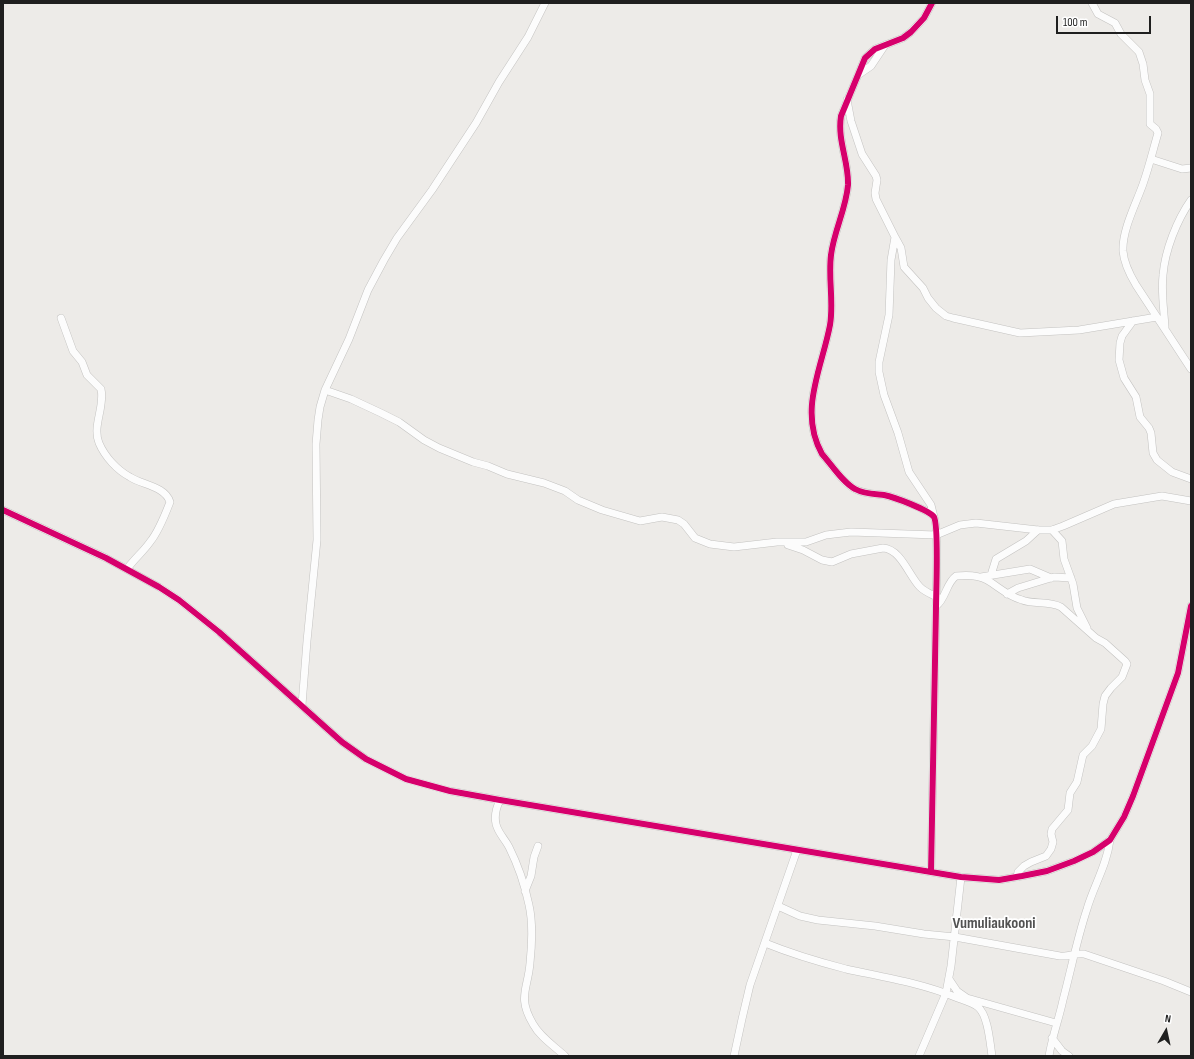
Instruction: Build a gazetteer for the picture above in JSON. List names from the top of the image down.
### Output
{
  "districts": ["Vumuliaukooni"],
  "scale_bar": "100 m",
  "north": "top"
}
